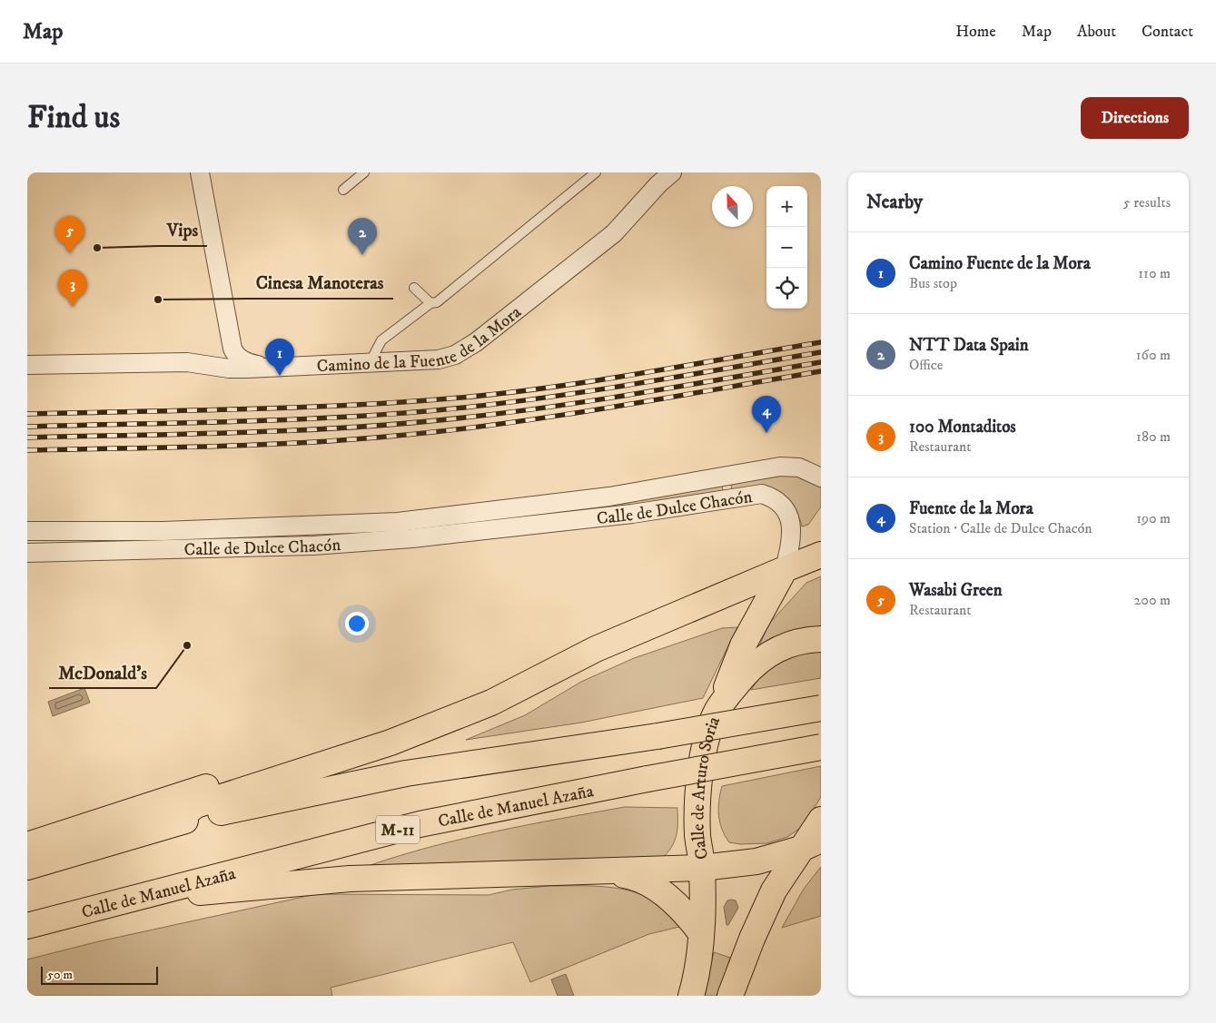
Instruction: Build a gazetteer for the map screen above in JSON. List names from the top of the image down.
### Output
{
  "streets": {
    "main road": ["Calle de Arturo Soria", "Calle de Manuel Azaña", "M-11"],
    "street": ["Camino de la Fuente de la Mora", "Calle de Dulce Chacón"]
  },
  "places": ["Vips", "Cinesa Manoteras", "McDonald's"],
  "scale_bar": "50 m",
  "north": "top",
  "page": {
    "header": "Map",
    "nav": [
      "Home",
      "Map",
      "About",
      "Contact"
    ],
    "buttons": "Directions",
    "title": "Find us",
    "heading": ["Nearby", "5 results"],
    "map_buttons": ["+", "−"],
    "pins": [
      "5",
      "2",
      "3",
      "1",
      "4"
    ],
    "list": [
      {
        "mark": "1",
        "name": "Camino Fuente de la Mora",
        "note": "Bus stop",
        "value": "110 m"
      },
      {
        "mark": "2",
        "name": "NTT Data Spain",
        "note": "Office",
        "value": "160 m"
      },
      {
        "mark": "3",
        "name": "100 Montaditos",
        "note": "Restaurant",
        "value": "180 m"
      },
      {
        "mark": "4",
        "name": "Fuente de la Mora",
        "note": "Station · Calle de Dulce Chacón",
        "value": "190 m"
      },
      {
        "mark": "5",
        "name": "Wasabi Green",
        "note": "Restaurant",
        "value": "200 m"
      }
    ],
    "scale": "50 m"
  }
}
